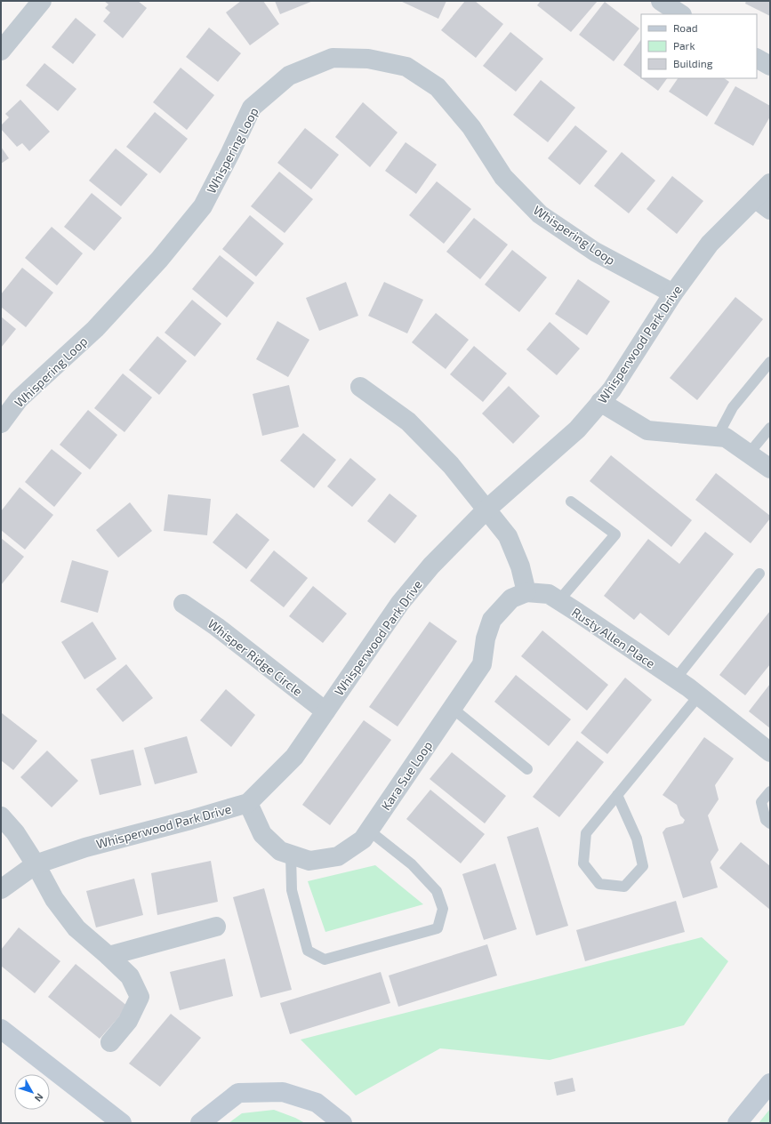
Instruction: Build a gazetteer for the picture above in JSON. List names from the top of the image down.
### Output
{
  "streets": {
    "street": [
      "Whispering Loop",
      "Whisperwood Park Drive",
      "Rusty Allen Place",
      "Whisper Ridge Circle",
      "Kara Sue Loop"
    ]
  },
  "crossings": [
    ["Whispering Loop", "Whisperwood Park Drive"],
    ["Whisperwood Park Drive", "Whisper Ridge Circle"],
    ["Whisperwood Park Drive", "Kara Sue Loop"],
    ["Rusty Allen Place", "Kara Sue Loop"]
  ],
  "legend": ["Road", "Park", "Building"],
  "north": "bottom right"
}
